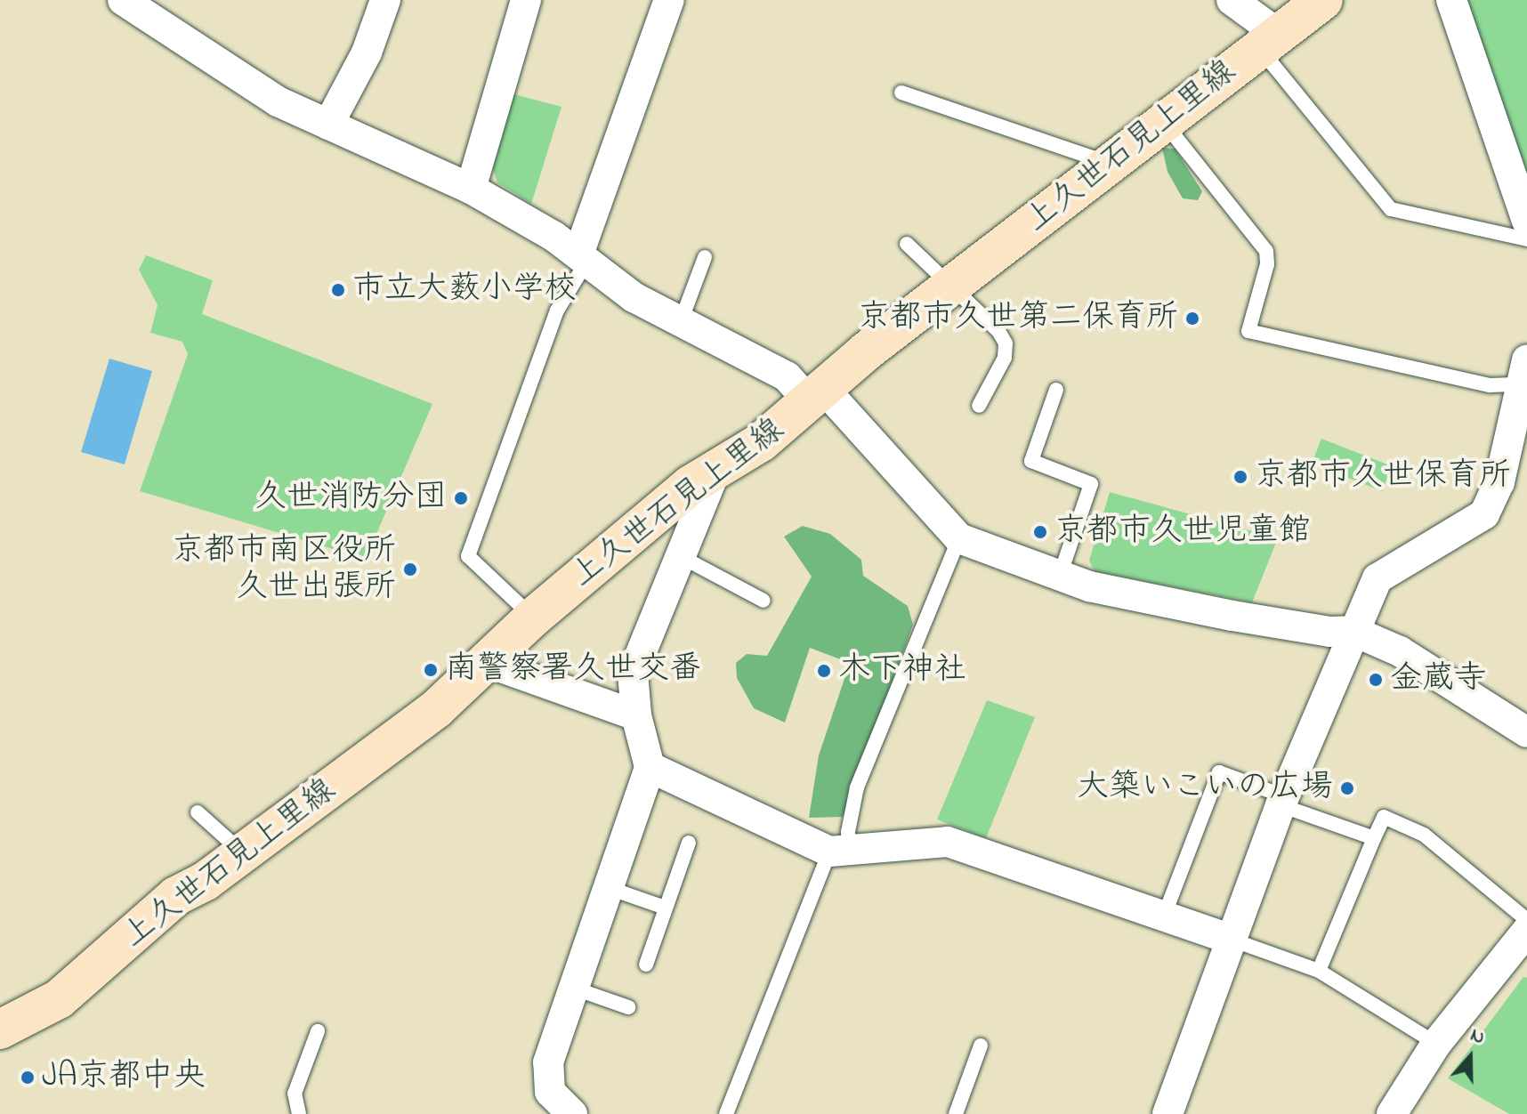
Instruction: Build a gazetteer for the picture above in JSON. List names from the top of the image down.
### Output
{
  "streets": {
    "main road": ["上久世石見上里線"]
  },
  "places": [
    "市立大薮小学校",
    "京都市久世第二保育所",
    "京都市久世保育所",
    "久世消防分団",
    "京都市久世児童館",
    "京都市南区役所 久世出張所",
    "南警察署久世交番",
    "木下神社",
    "金蔵寺",
    "大築いこいの広場",
    "JA京都中央"
  ],
  "north": "top"
}
